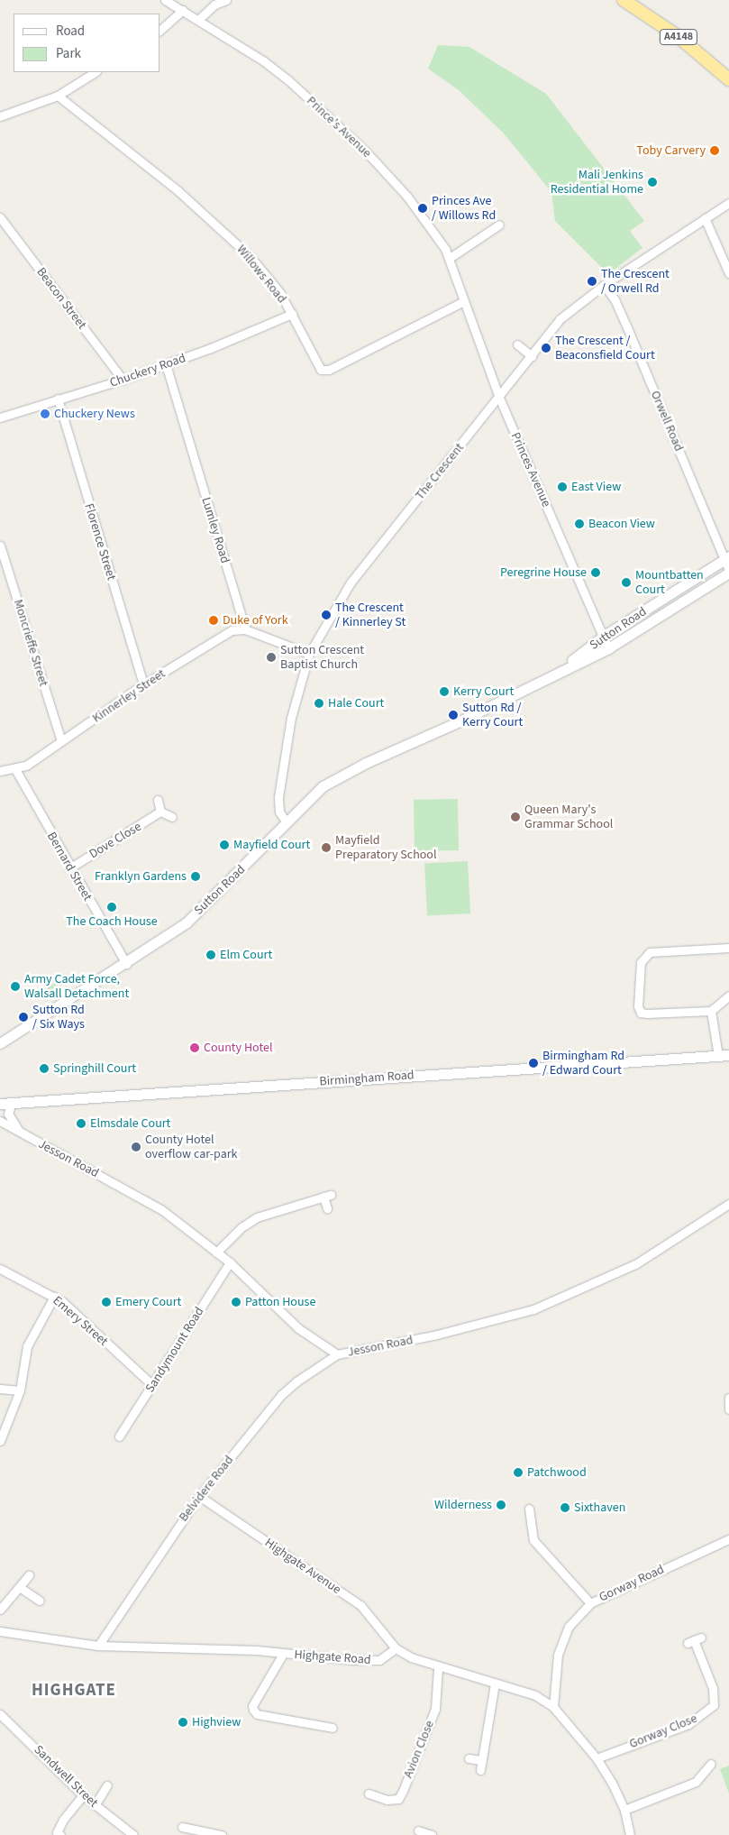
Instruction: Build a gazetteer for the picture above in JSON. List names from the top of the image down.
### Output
{
  "streets": {
    "highway": ["A4148"],
    "street": [
      "Prince's Avenue",
      "Willows Road",
      "Beacon Street",
      "Chuckery Road",
      "Orwell Road",
      "Princes Avenue",
      "The Crescent",
      "Lumley Road",
      "Florence Street",
      "Sutton Road",
      "Moncrieffe Street",
      "Kinnerley Street",
      "Dove Close",
      "Bernard Street",
      "Birmingham Road",
      "Jesson Road",
      "Emery Street",
      "Sandymount Road",
      "Belvidere Road",
      "Highgate Avenue",
      "Gorway Road",
      "Highgate Road",
      "Gorway Close",
      "Avion Close",
      "Sandwell Street"
    ]
  },
  "crossings": [
    ["Prince's Avenue", "Willows Road"],
    ["Prince's Avenue", "Princes Avenue"],
    ["Willows Road", "Chuckery Road"],
    ["Willows Road", "Princes Avenue"],
    ["Beacon Street", "Chuckery Road"],
    ["Chuckery Road", "Lumley Road"],
    ["Chuckery Road", "Florence Street"],
    ["Orwell Road", "The Crescent"],
    ["Orwell Road", "Sutton Road"],
    ["Princes Avenue", "The Crescent"],
    ["Princes Avenue", "Sutton Road"],
    ["The Crescent", "Sutton Road"],
    ["Lumley Road", "Kinnerley Street"],
    ["Florence Street", "Kinnerley Street"],
    ["Sutton Road", "Bernard Street"],
    ["Moncrieffe Street", "Kinnerley Street"],
    ["Kinnerley Street", "Bernard Street"],
    ["Dove Close", "Bernard Street"],
    ["Birmingham Road", "Jesson Road"],
    ["Jesson Road", "Sandymount Road"],
    ["Jesson Road", "Belvidere Road"],
    ["Emery Street", "Sandymount Road"],
    ["Belvidere Road", "Highgate Avenue"],
    ["Belvidere Road", "Highgate Road"],
    ["Highgate Avenue", "Highgate Road"]
  ],
  "districts": ["HIGHGATE"],
  "places": [
    "Toby Carvery",
    "Mali Jenkins Residential Home",
    "Princes Ave / Willows Rd",
    "The Crescent / Orwell Rd",
    "The Crescent / Beaconsfield Court",
    "Chuckery News",
    "East View",
    "Beacon View",
    "Peregrine House",
    "Mountbatten Court",
    "The Crescent / Kinnerley St",
    "Duke of York",
    "Sutton Crescent Baptist Church",
    "Kerry Court",
    "Hale Court",
    "Sutton Rd / Kerry Court",
    "Queen Mary's Grammar School",
    "Mayfield Court",
    "Mayfield Preparatory School",
    "Franklyn Gardens",
    "The Coach House",
    "Elm Court",
    "Army Cadet Force, Walsall Detachment",
    "Sutton Rd / Six Ways",
    "County Hotel",
    "Birmingham Rd / Edward Court",
    "Springhill Court",
    "Elmsdale Court",
    "County Hotel overflow car-park",
    "Emery Court",
    "Patton House",
    "Patchwood",
    "Wilderness",
    "Sixthaven",
    "Highview"
  ],
  "legend": ["Road", "Park"]
}
